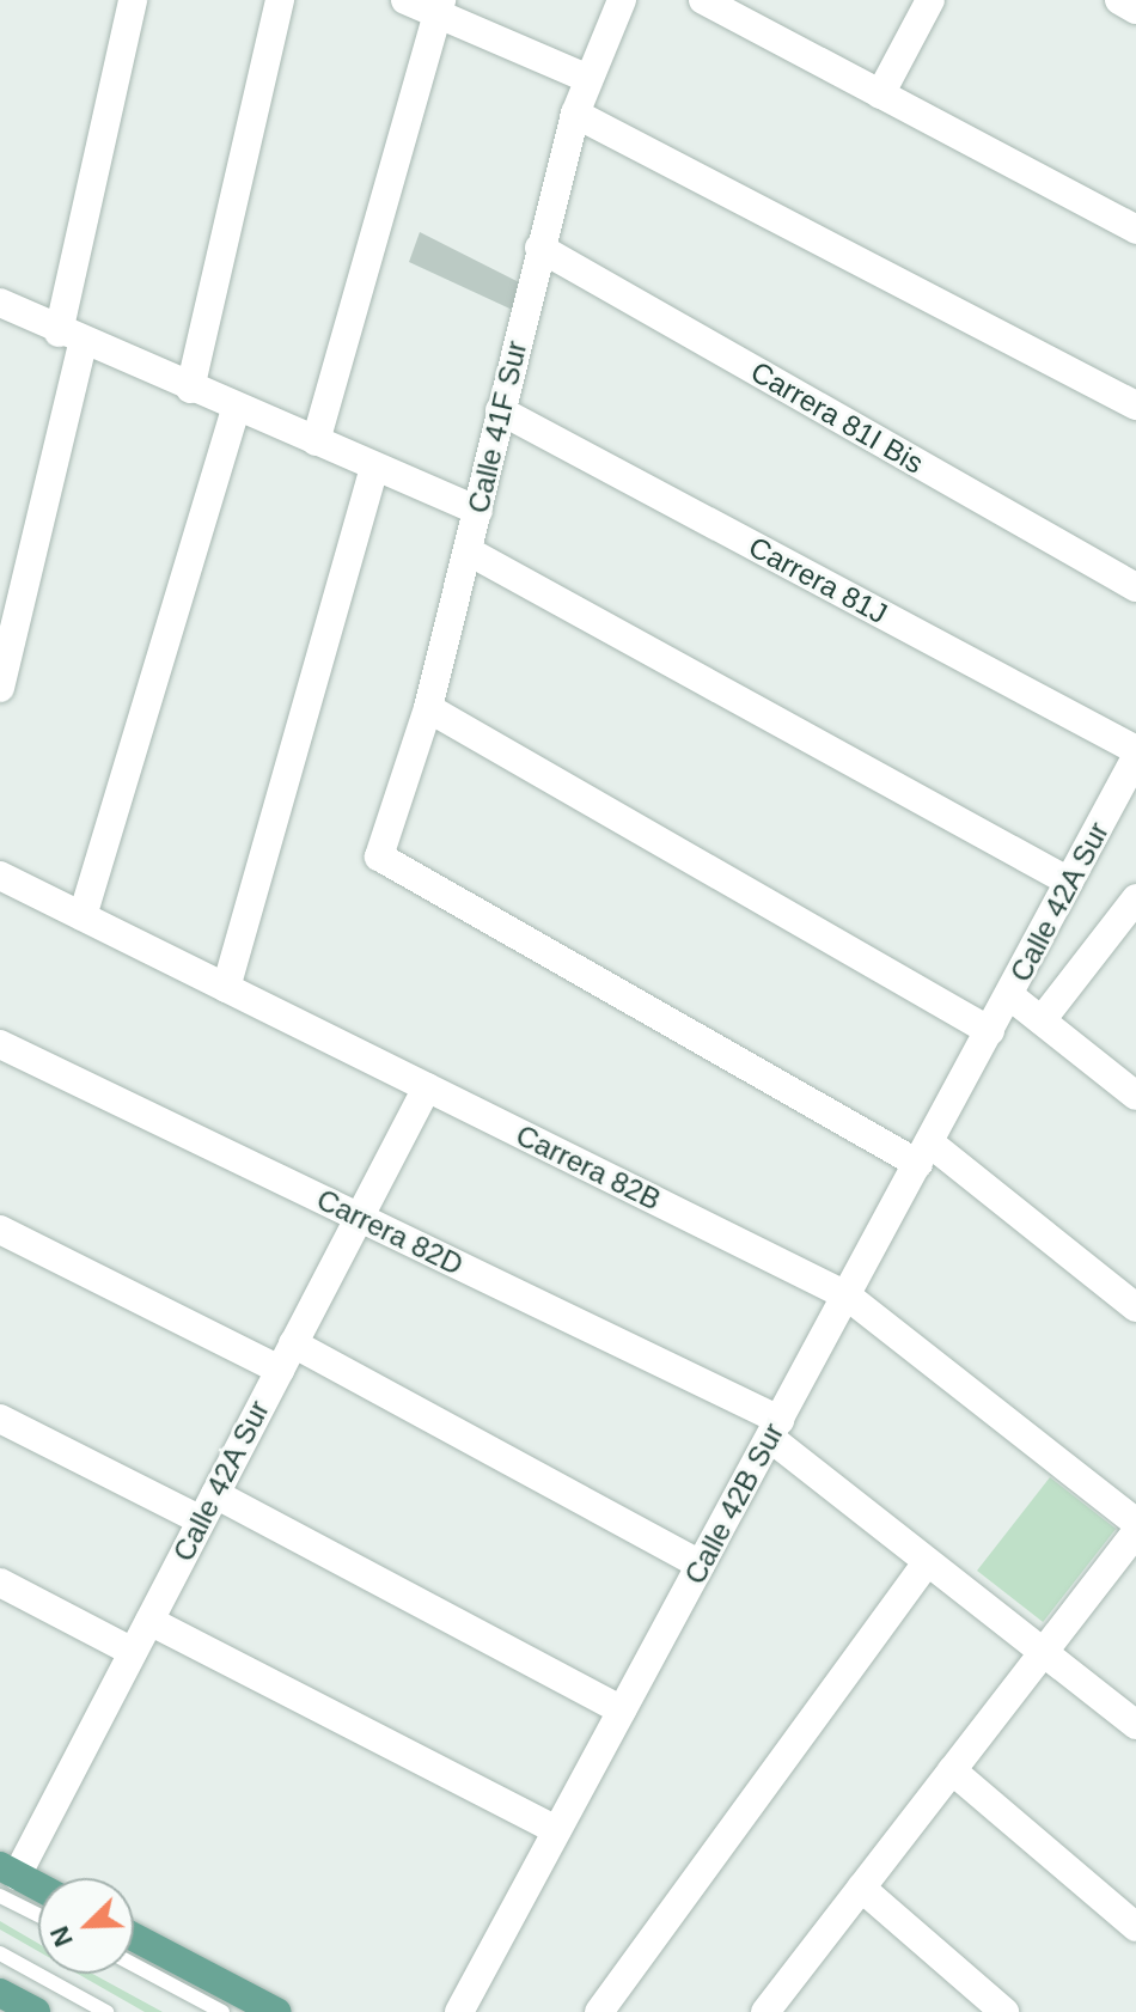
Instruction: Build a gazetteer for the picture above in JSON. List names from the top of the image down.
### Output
{
  "streets": {
    "street": [
      "Carrera 81I Bis",
      "Calle 41F Sur",
      "Carrera 81J",
      "Calle 42A Sur",
      "Carrera 82B",
      "Carrera 82D",
      "Calle 42B Sur"
    ]
  },
  "crossings": [
    ["Carrera 81I Bis", "Calle 41F Sur"],
    ["Calle 41F Sur", "Carrera 81J"],
    ["Calle 41F Sur", "Calle 42B Sur"],
    ["Carrera 81J", "Calle 42A Sur"],
    ["Calle 42A Sur", "Carrera 82B"],
    ["Calle 42A Sur", "Carrera 82D"],
    ["Calle 42A Sur", "Calle 42B Sur"],
    ["Carrera 82B", "Calle 42B Sur"],
    ["Carrera 82D", "Calle 42B Sur"]
  ],
  "north": "bottom left"
}
